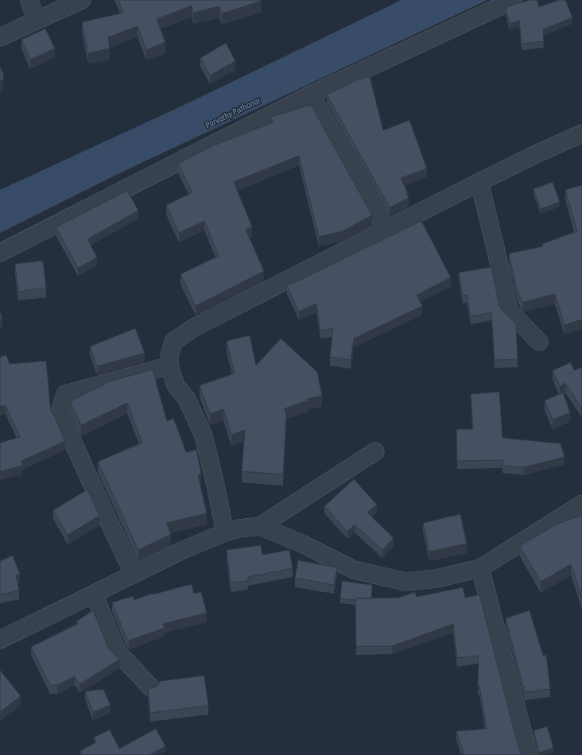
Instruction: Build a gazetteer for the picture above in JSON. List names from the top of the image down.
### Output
{
  "water": ["Parvathy Puthanar"]
}
